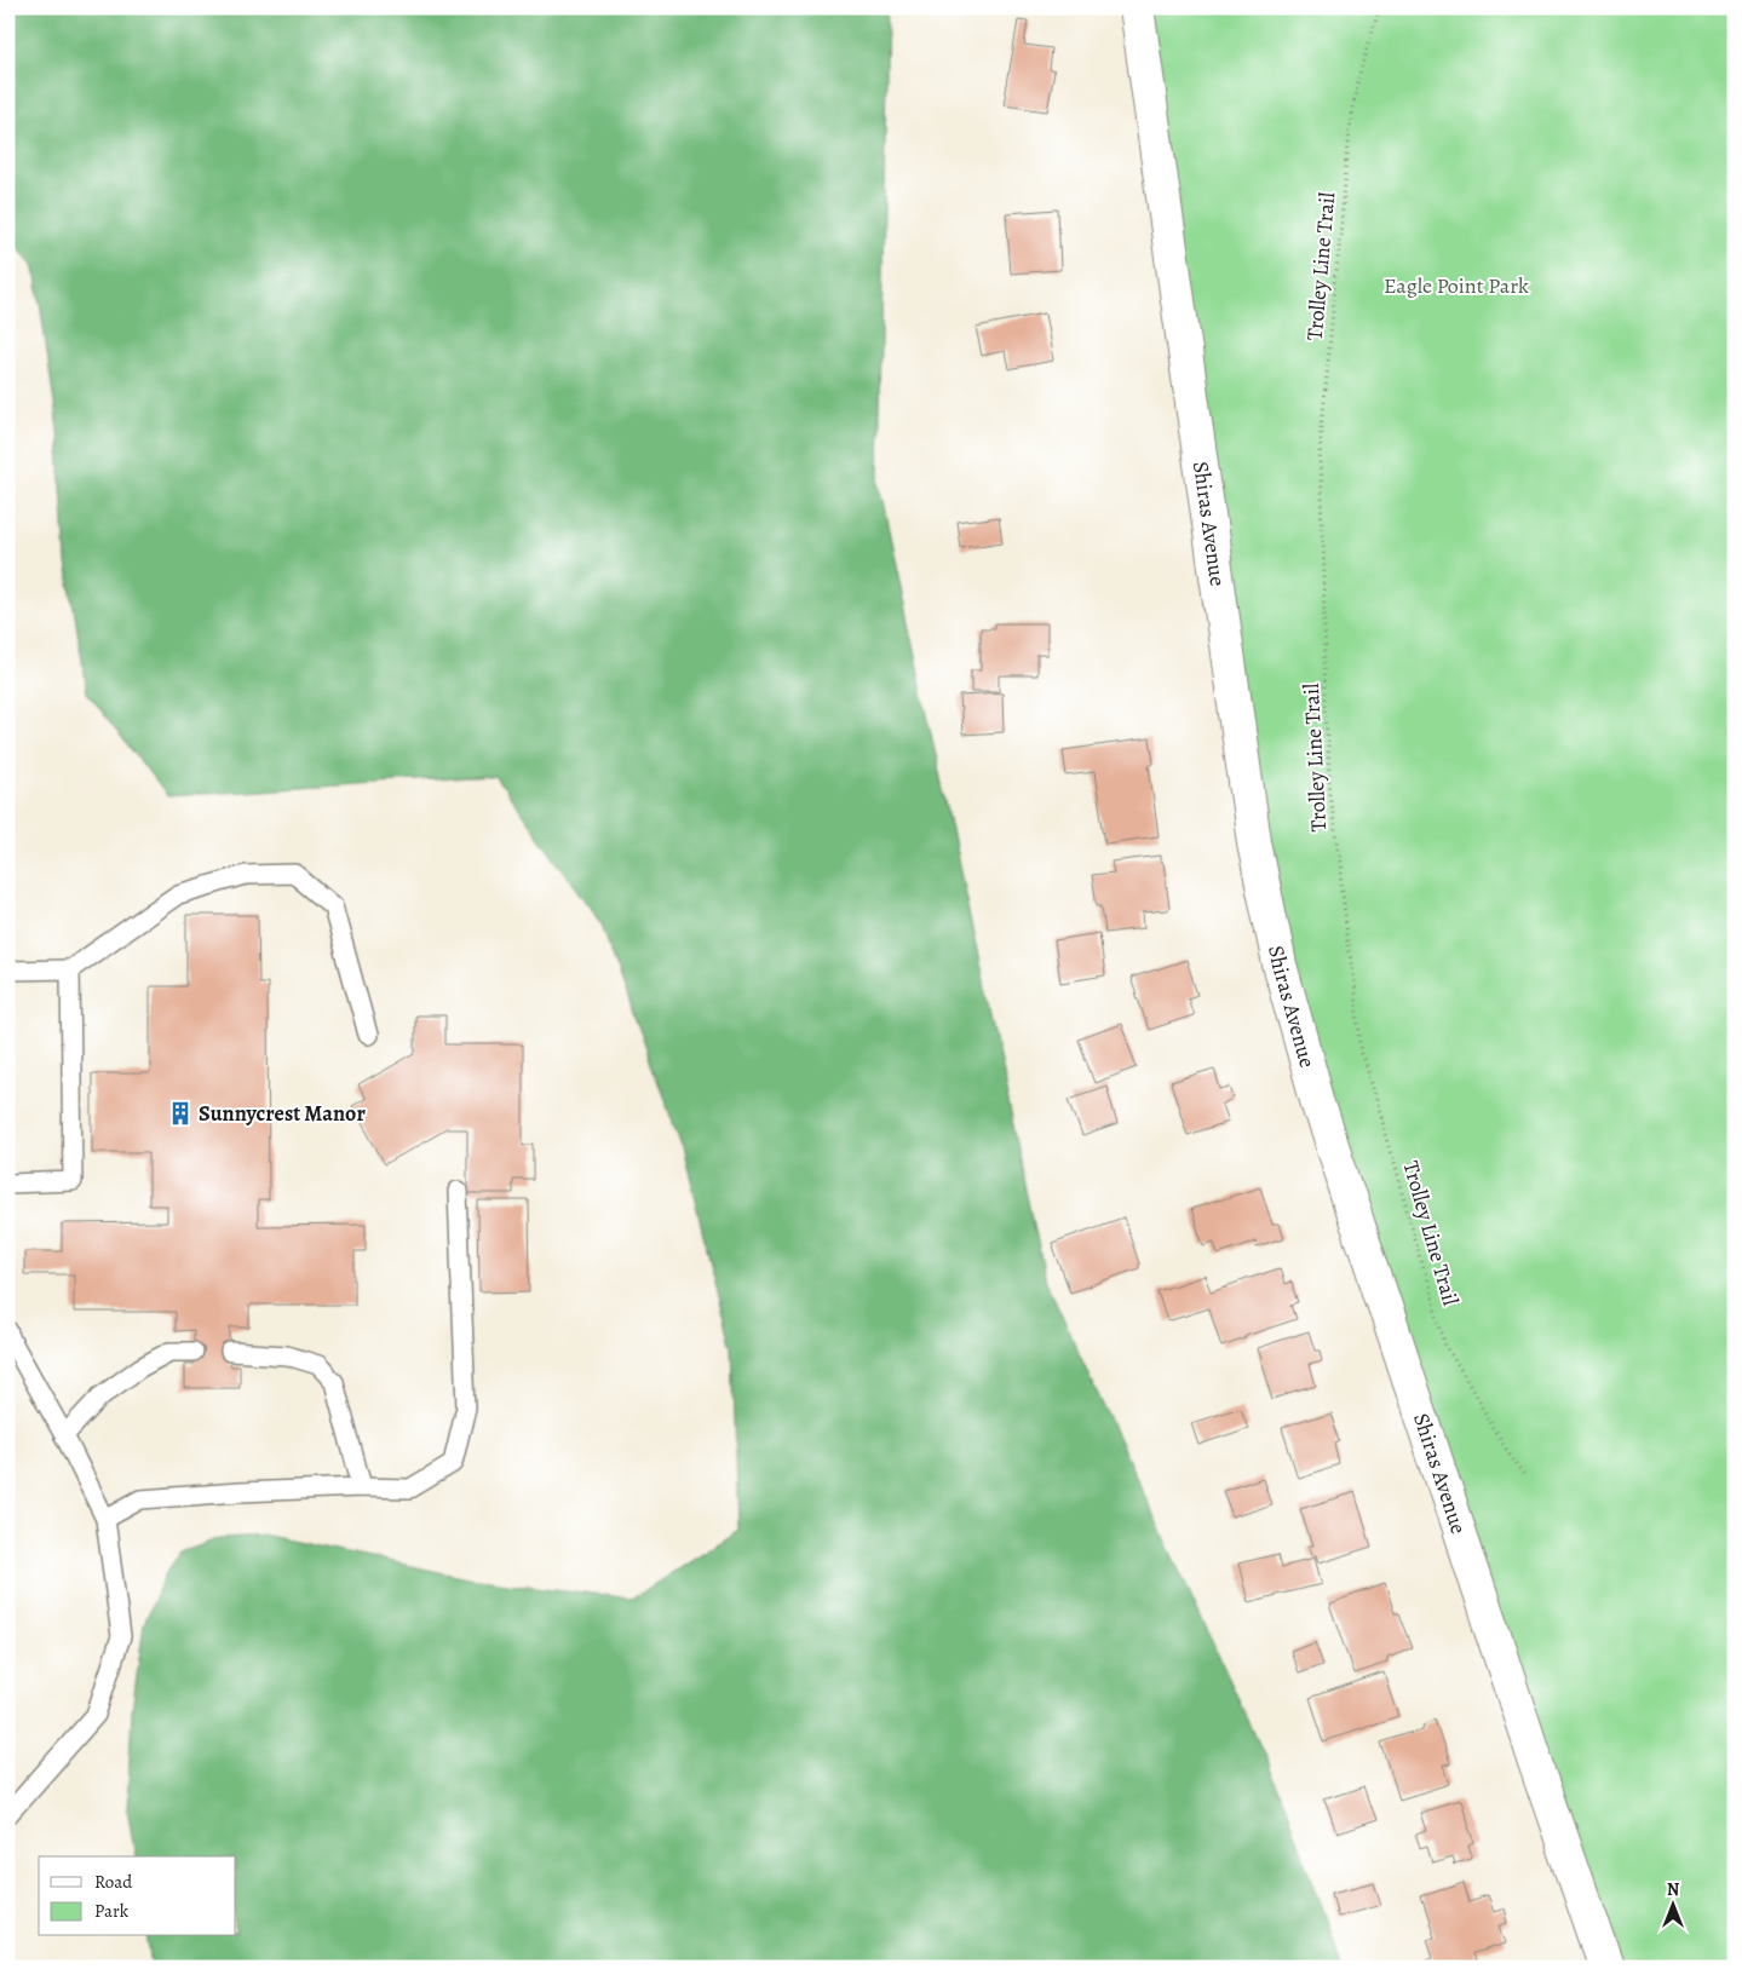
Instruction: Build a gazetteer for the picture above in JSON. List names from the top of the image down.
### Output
{
  "streets": {
    "street": ["Shiras Avenue"],
    "path": ["Trolley Line Trail"]
  },
  "parks": ["Eagle Point Park"],
  "places": {
    "building": ["Sunnycrest Manor"]
  },
  "legend": ["Road", "Park"],
  "north": "top"
}
